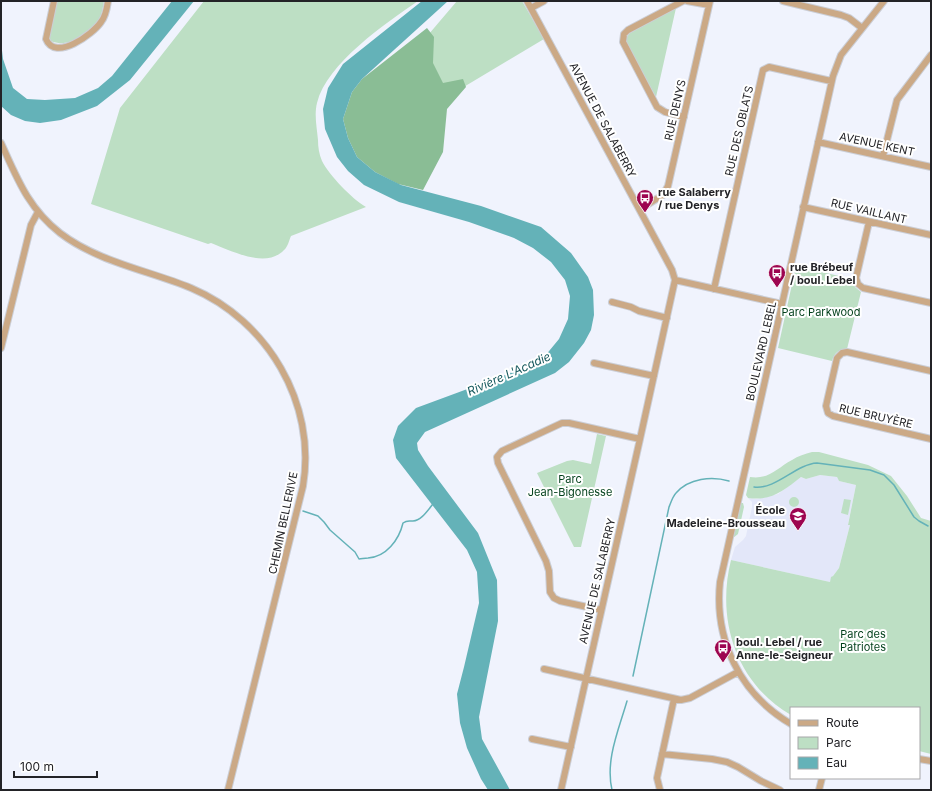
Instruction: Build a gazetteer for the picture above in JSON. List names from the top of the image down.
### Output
{
  "streets": {
    "street": [
      "RUE DENYS",
      "AVENUE DE SALABERRY",
      "RUE DES OBLATS",
      "AVENUE KENT",
      "RUE VAILLANT",
      "BOULEVARD LEBEL",
      "RUE BRUYÈRE",
      "CHEMIN BELLERIVE"
    ]
  },
  "crossings": [
    ["RUE DENYS", "AVENUE DE SALABERRY"],
    ["RUE DES OBLATS", "BOULEVARD LEBEL"],
    ["AVENUE KENT", "BOULEVARD LEBEL"],
    ["RUE VAILLANT", "BOULEVARD LEBEL"]
  ],
  "water": ["Rivière L'Acadie"],
  "parks": ["Parc Parkwood", "Parc Jean-Bigonesse", "Parc des Patriotes"],
  "places": {
    "bus stop": ["rue Salaberry / rue Denys", "rue Brébeuf / boul. Lebel", "boul. Lebel / rue Anne-le-Seigneur"],
    "school or university": ["École Madeleine-Brousseau"]
  },
  "legend": ["Route", "Parc", "Eau"],
  "scale_bar": "100 m"
}
